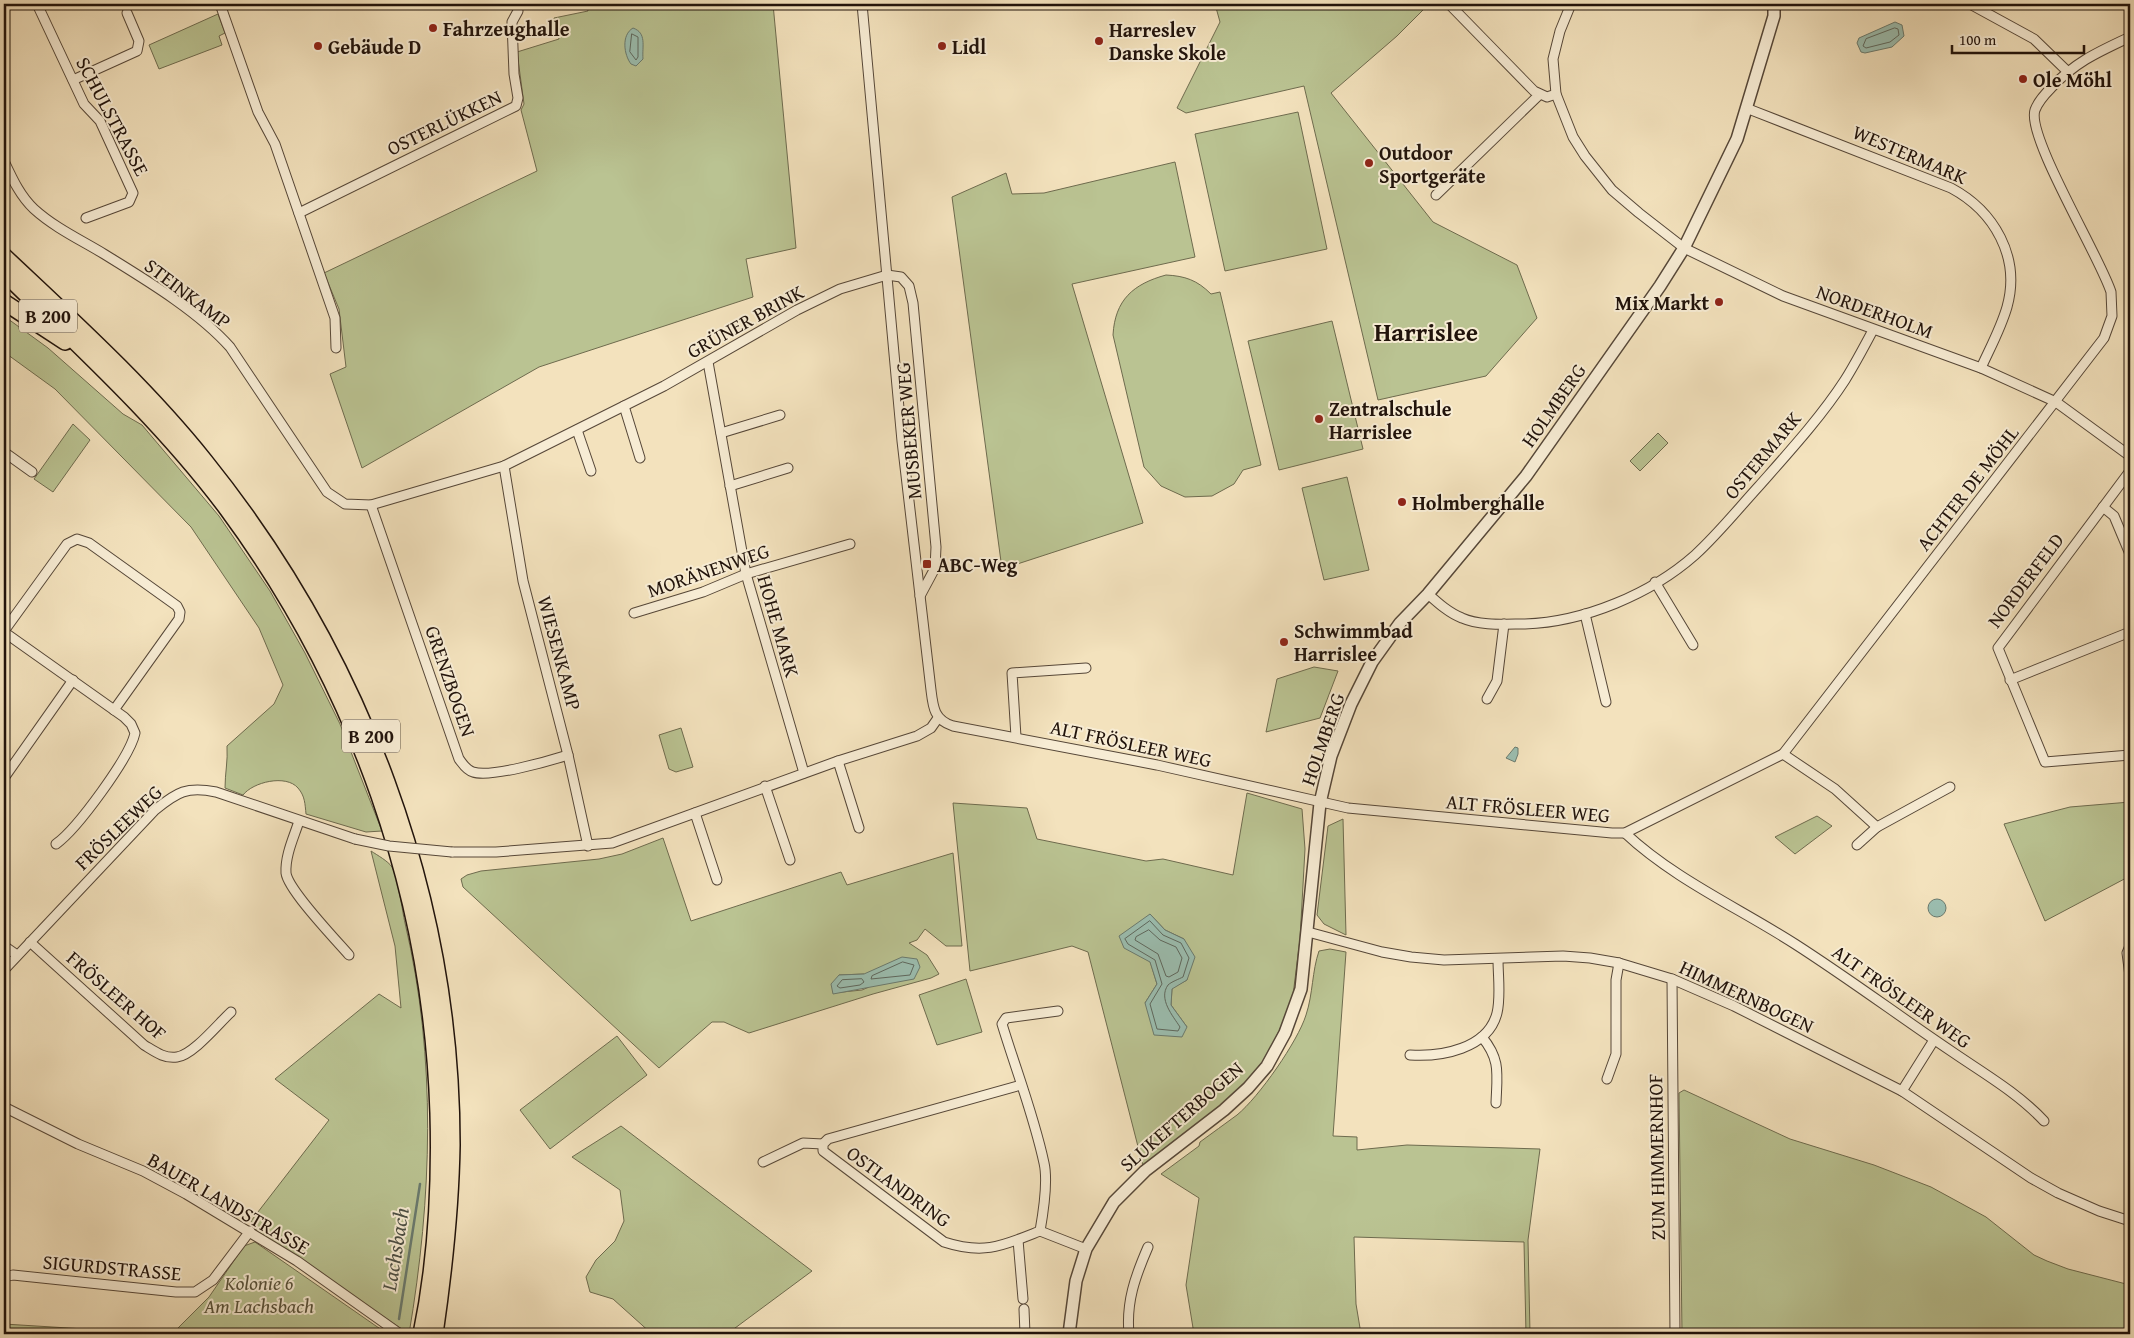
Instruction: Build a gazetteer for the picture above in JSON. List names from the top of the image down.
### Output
{
  "streets": {
    "highway": ["B 200"],
    "street": [
      "SCHULSTRASSE",
      "OSTERLÜKKEN",
      "WESTERMARK",
      "STEINKAMP",
      "NORDERHOLM",
      "GRÜNER BRINK",
      "HOLMBERG",
      "MUSBEKER WEG",
      "OSTERMARK",
      "ACHTER DE MÖHL",
      "MORÄNENWEG",
      "NORDERFELD",
      "HOHE MARK",
      "WIESENKAMP",
      "GRENZBOGEN",
      "ALT FRÖSLEER WEG",
      "FRÖSLEEWEG",
      "FRÖSLEER HOF",
      "HIMMERNBOGEN",
      "SLUKEFTERBOGEN",
      "ZUM HIMMERNHOF",
      "OSTLANDRING",
      "BAUER LANDSTRASSE",
      "SIGURDSTRASSE"
    ]
  },
  "crossings": [
    ["WESTERMARK", "NORDERHOLM"],
    ["WESTERMARK", "HOLMBERG"],
    ["STEINKAMP", "GRÜNER BRINK"],
    ["NORDERHOLM", "HOLMBERG"],
    ["NORDERHOLM", "OSTERMARK"],
    ["NORDERHOLM", "ACHTER DE MÖHL"],
    ["GRÜNER BRINK", "MUSBEKER WEG"],
    ["GRÜNER BRINK", "HOHE MARK"],
    ["GRÜNER BRINK", "WIESENKAMP"],
    ["GRÜNER BRINK", "GRENZBOGEN"],
    ["HOLMBERG", "OSTERMARK"],
    ["HOLMBERG", "ALT FRÖSLEER WEG"],
    ["HOLMBERG", "SLUKEFTERBOGEN"],
    ["MUSBEKER WEG", "ALT FRÖSLEER WEG"],
    ["ACHTER DE MÖHL", "ALT FRÖSLEER WEG"],
    ["MORÄNENWEG", "HOHE MARK"],
    ["WIESENKAMP", "GRENZBOGEN"],
    ["WIESENKAMP", "FRÖSLEEWEG"],
    ["ALT FRÖSLEER WEG", "SLUKEFTERBOGEN"],
    ["FRÖSLEEWEG", "FRÖSLEER HOF"],
    ["HIMMERNBOGEN", "SLUKEFTERBOGEN"],
    ["HIMMERNBOGEN", "ZUM HIMMERNHOF"],
    ["BAUER LANDSTRASSE", "SIGURDSTRASSE"]
  ],
  "districts": ["Harrislee"],
  "water": ["Lachsbach"],
  "parks": ["Kolonie 6 Am Lachsbach"],
  "places": {
    "other": [
      "Fahrzeughalle",
      "Harreslev Danske Skole",
      "Gebäude D",
      "Lidl",
      "Ole Möhl",
      "Outdoor Sportgeräte",
      "Mix Markt",
      "Zentralschule Harrislee",
      "Holmberghalle",
      "Schwimmbad Harrislee"
    ],
    "transit": ["ABC-Weg"]
  },
  "scale_bar": "100 m"
}
